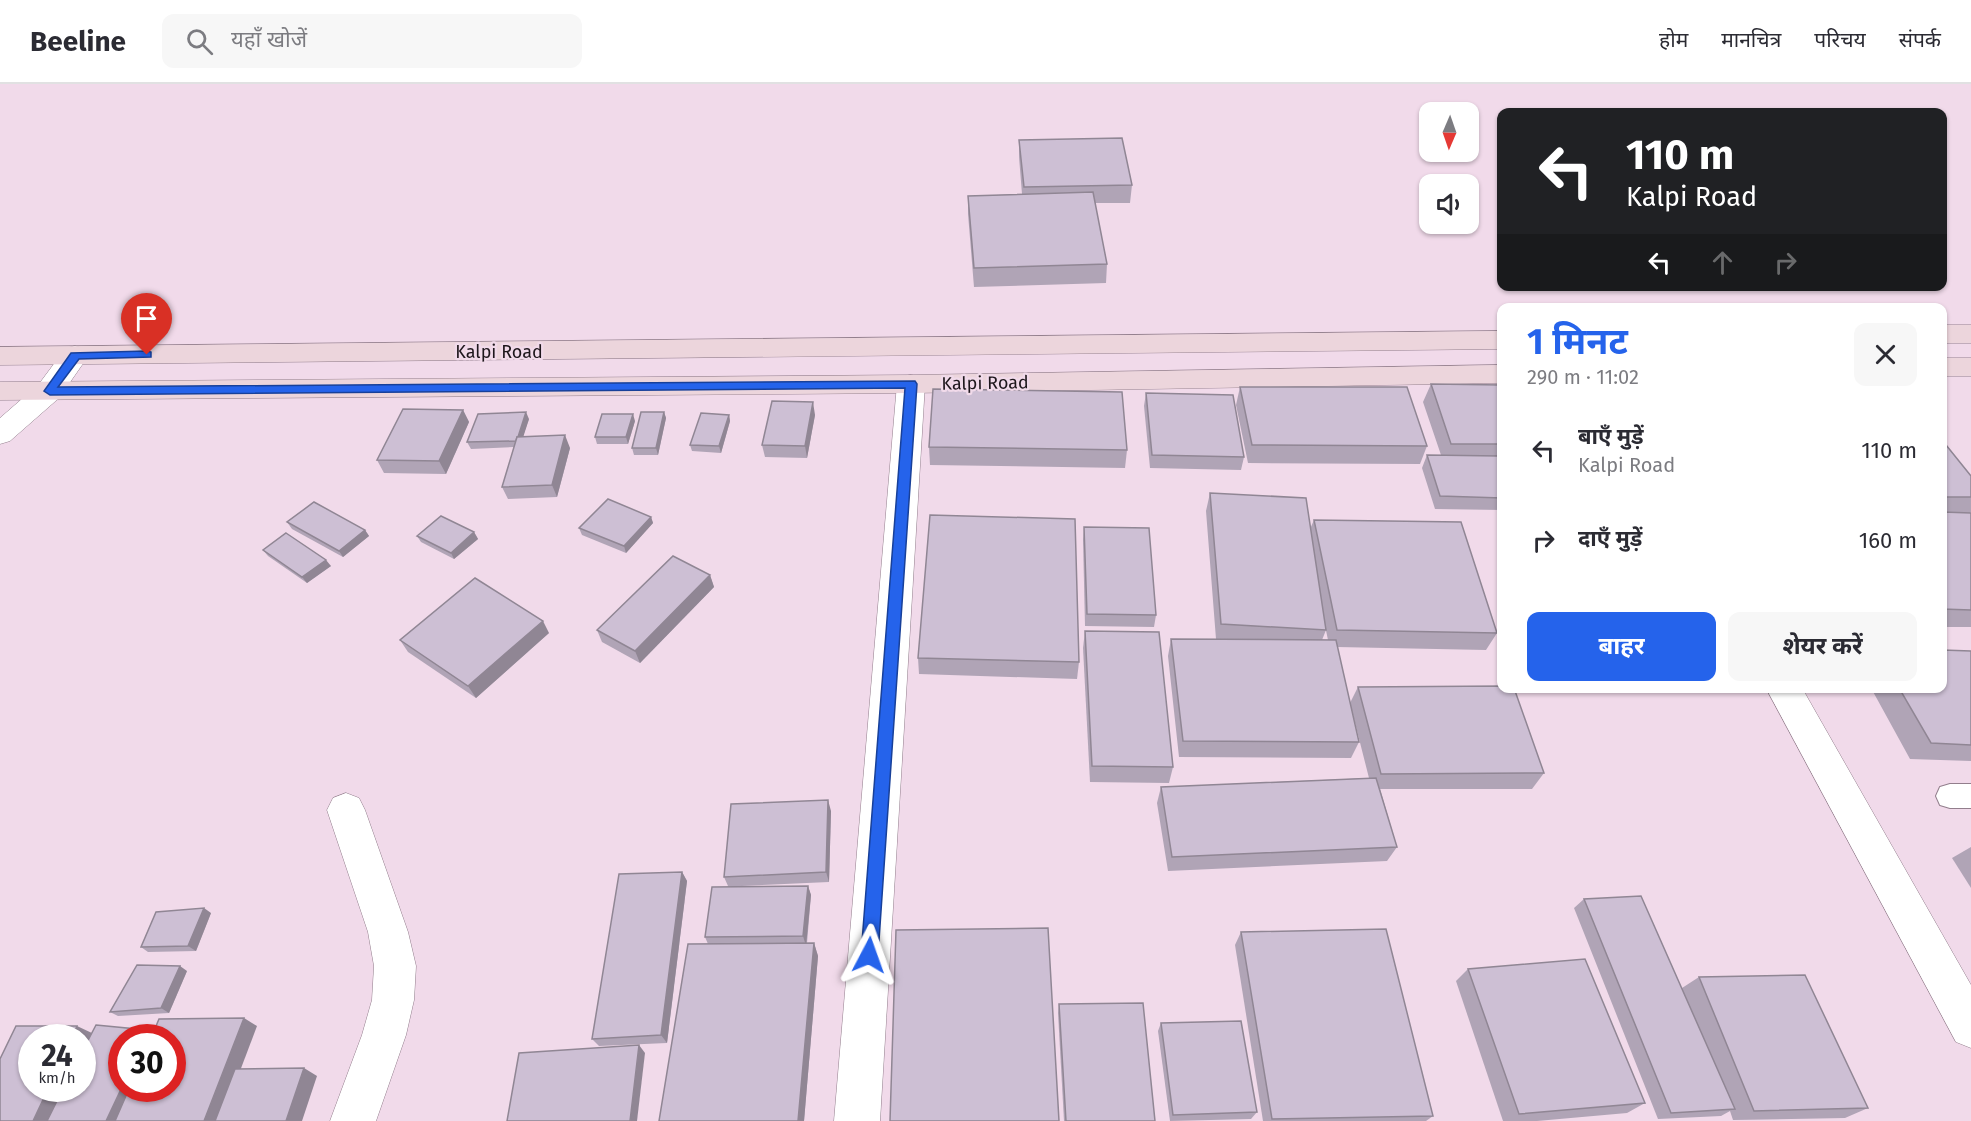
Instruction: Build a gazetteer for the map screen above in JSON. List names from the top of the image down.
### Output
{
  "streets": {
    "main road": ["Kalpi Road"]
  },
  "north": "bottom",
  "page": {
    "header": "Beeline",
    "search": "यहाँ खोजें",
    "nav": [
      "होम",
      "मानचित्र",
      "परिचय",
      "संपर्क"
    ],
    "turn": ["110 m", "Kalpi Road"],
    "heading": ["1 मिनट", "290 m · 11:02"],
    "list": [
      {
        "name": "बाएँ मुड़ें",
        "note": "Kalpi Road",
        "value": "110 m"
      },
      {
        "name": "दाएँ मुड़ें",
        "value": "160 m"
      }
    ],
    "buttons": ["बाहर", "शेयर करें"],
    "speed": "24 km/h",
    "limit": "30"
  }
}
